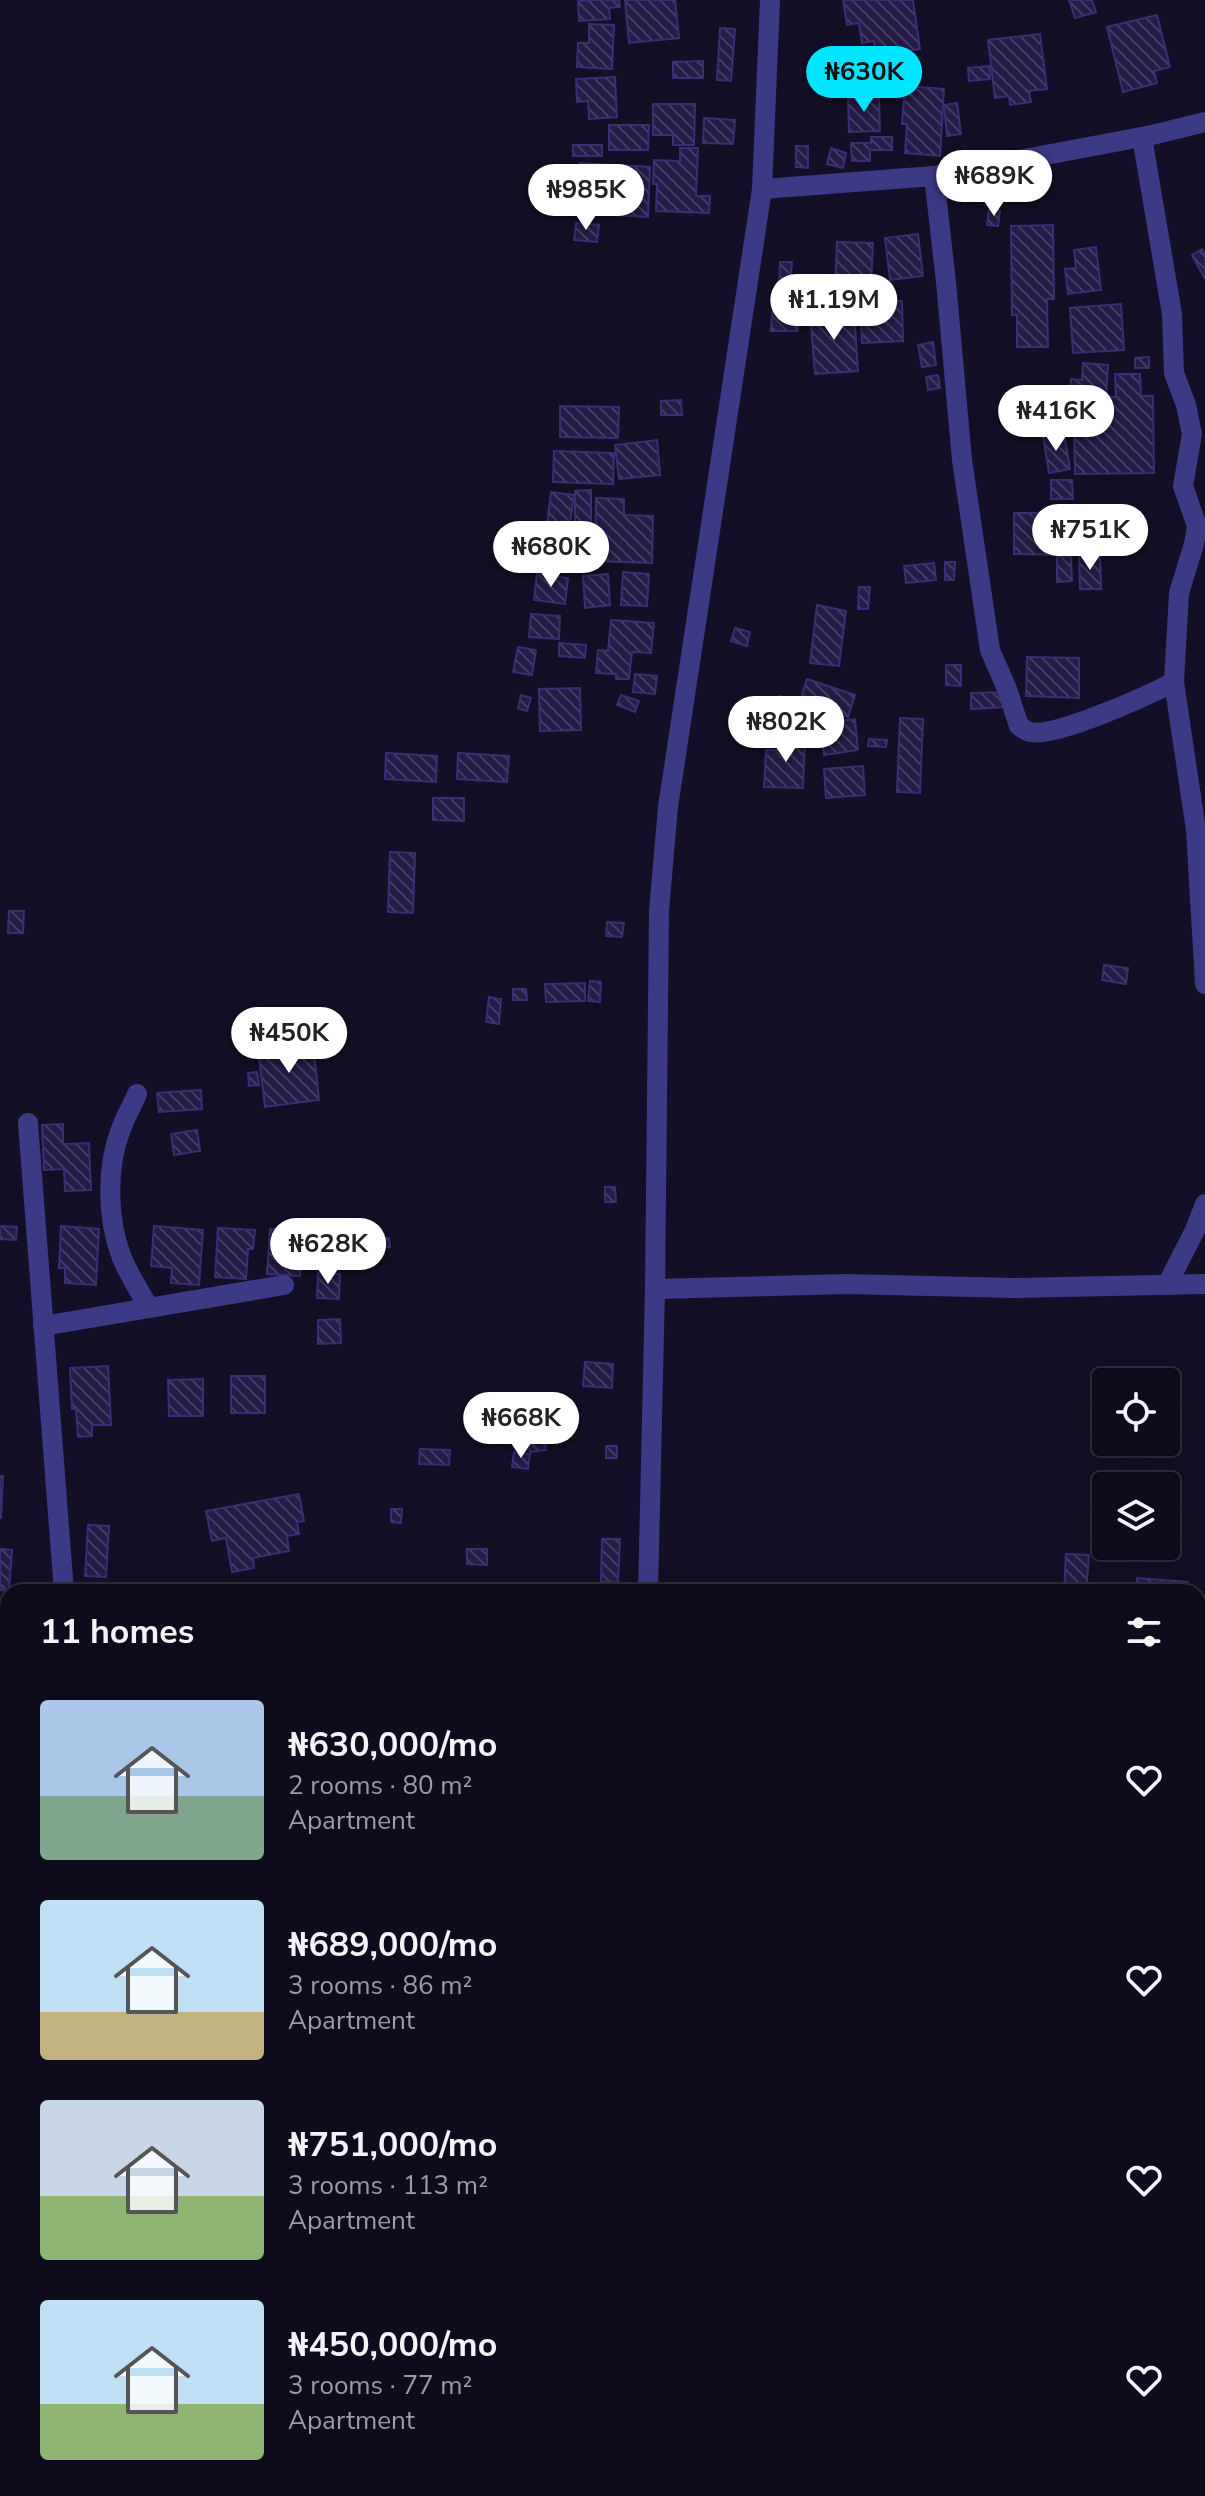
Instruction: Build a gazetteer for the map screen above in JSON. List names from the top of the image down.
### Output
{
  "page": {
    "price": [
      "₦630K",
      "₦689K",
      "₦985K",
      "₦1.19M",
      "₦416K",
      "₦751K",
      "₦680K",
      "₦802K",
      "₦450K",
      "₦628K",
      "₦668K"
    ],
    "heading": "11 homes",
    "list": [
      {
        "name": "₦630,000/mo",
        "note": "2 rooms · 80 m² · Apartment"
      },
      {
        "name": "₦689,000/mo",
        "note": "3 rooms · 86 m² · Apartment"
      },
      {
        "name": "₦751,000/mo",
        "note": "3 rooms · 113 m² · Apartment"
      },
      {
        "name": "₦450,000/mo",
        "note": "3 rooms · 77 m² · Apartment"
      }
    ]
  }
}
